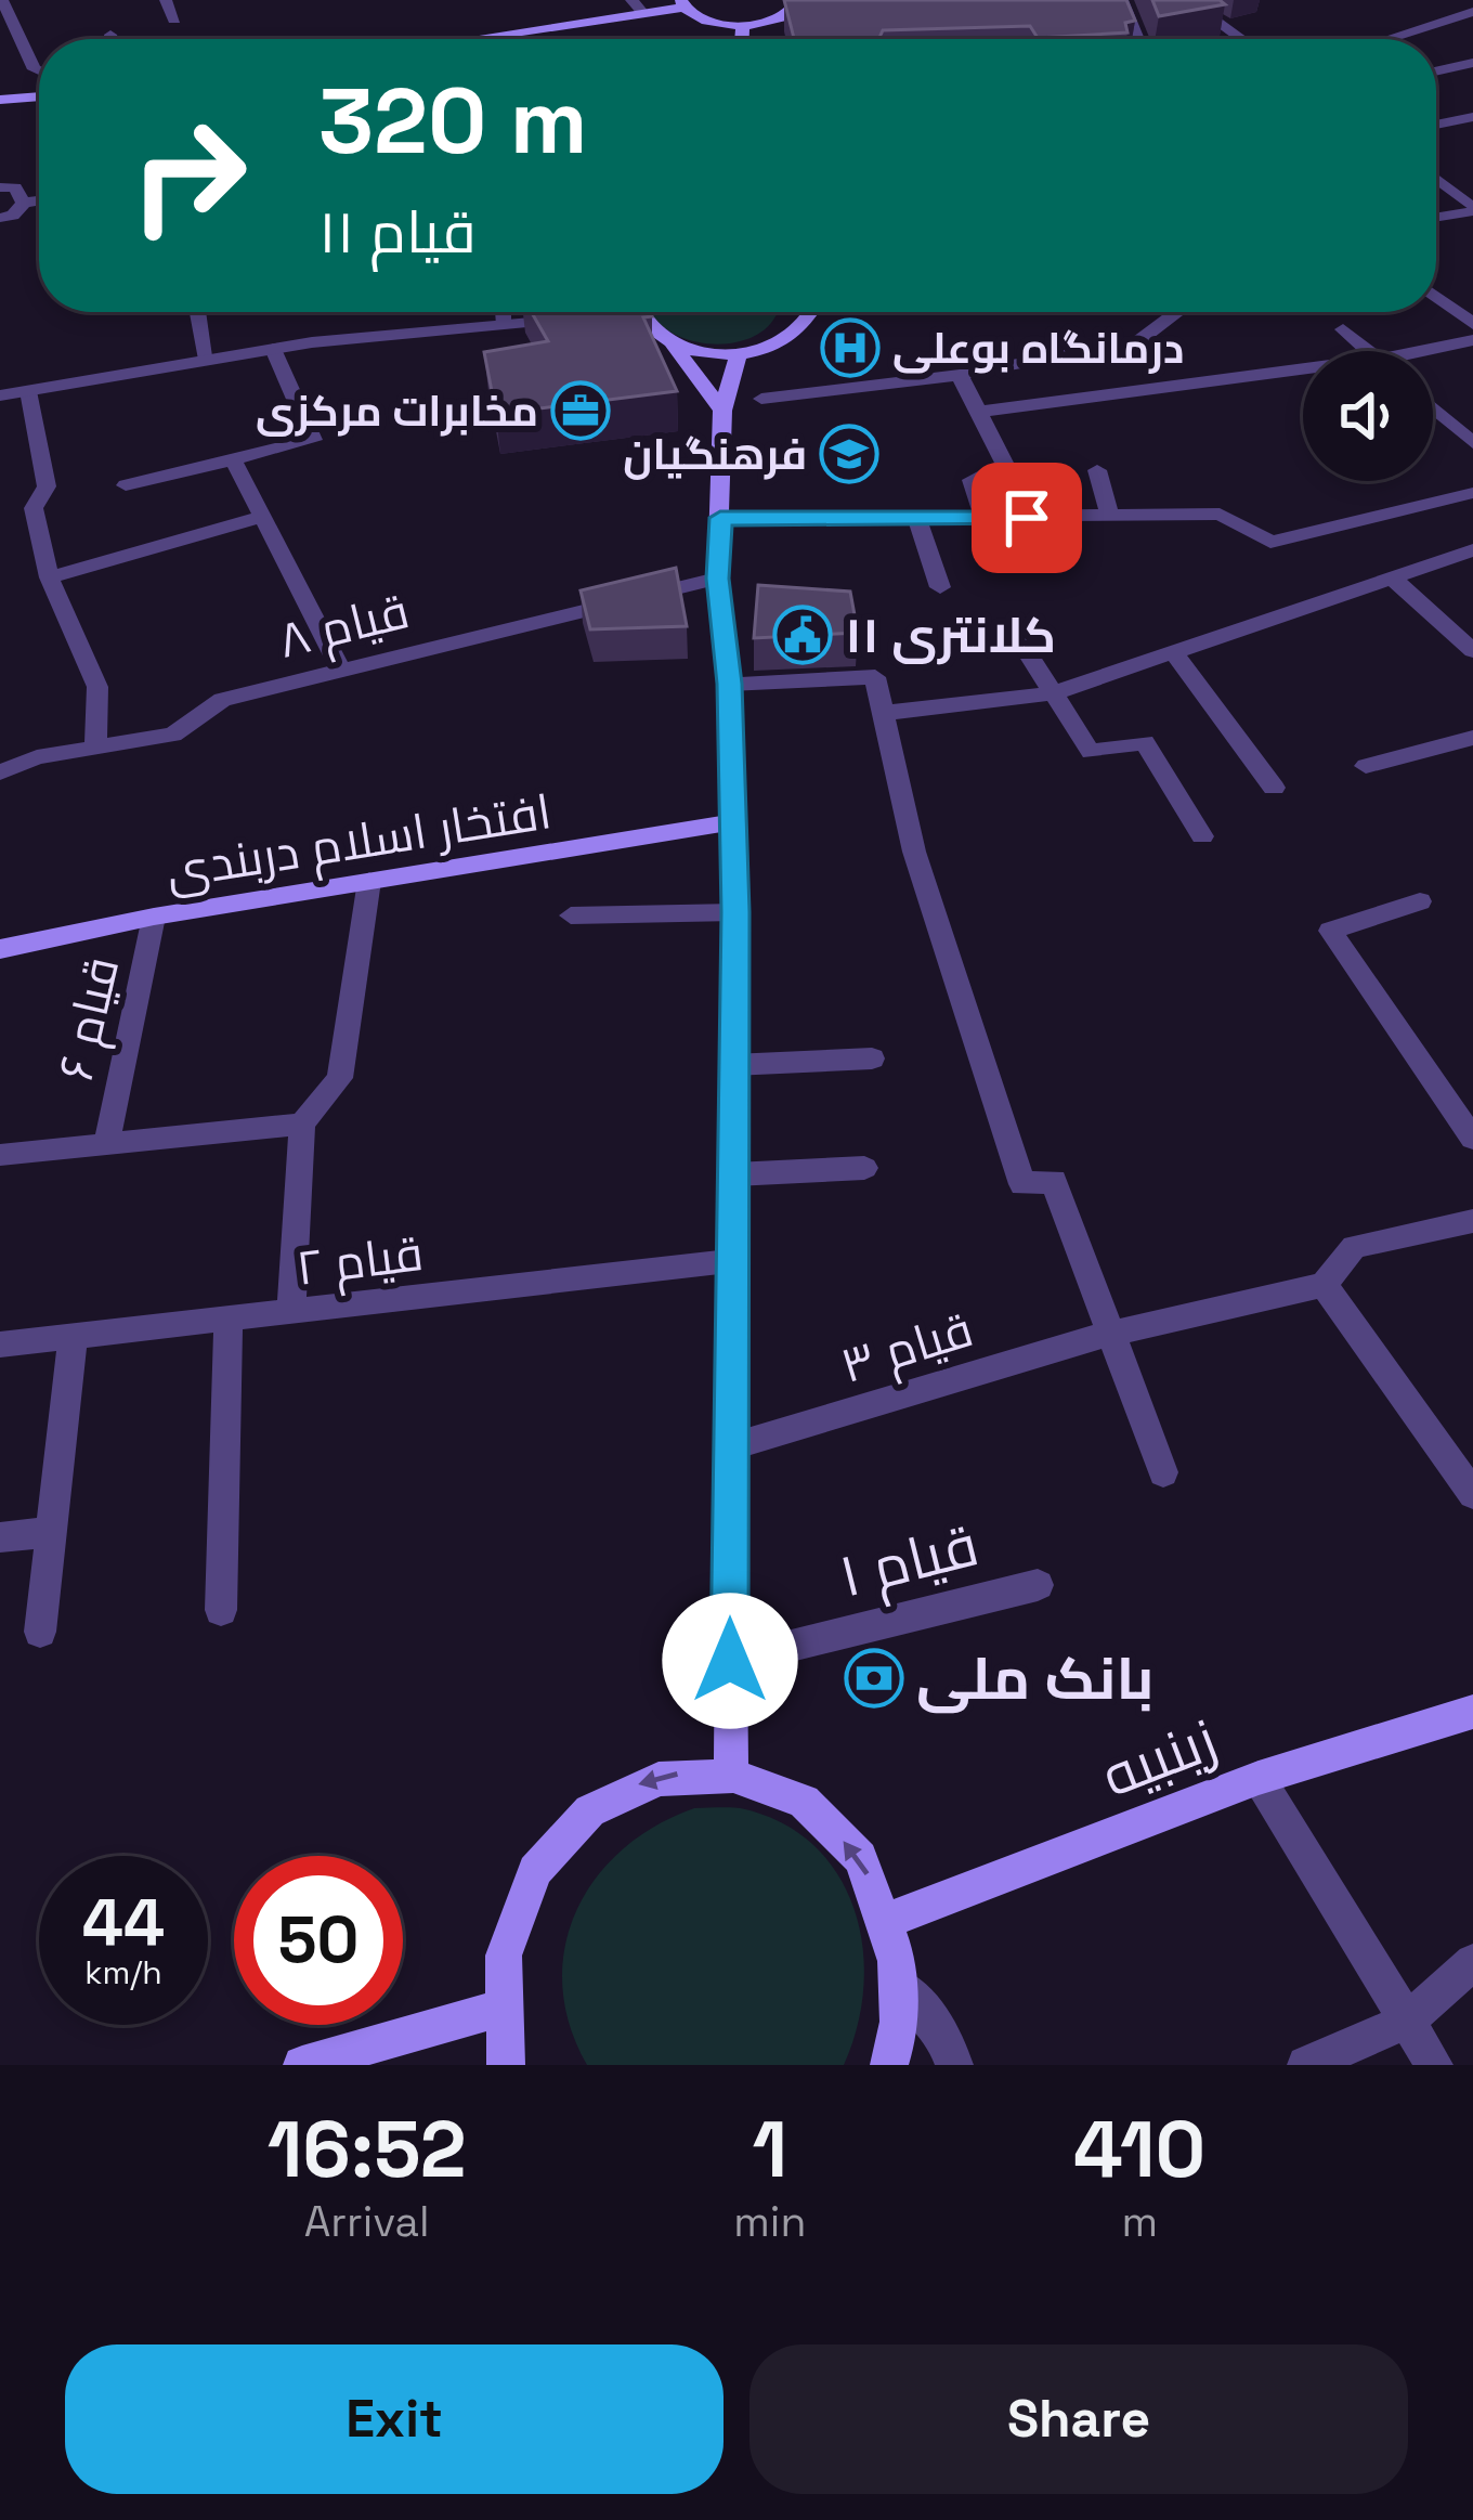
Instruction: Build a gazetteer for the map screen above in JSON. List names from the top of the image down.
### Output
{
  "streets": {
    "main road": ["افتخار اسلام دربندی", "زینبیه"],
    "street": [
      "قیام ۸",
      "قیام ۶",
      "قیام ۲",
      "قیام ۳",
      "قیام ۱"
    ]
  },
  "crossings": [
    ["افتخار اسلام دربندی", "قیام ۶"]
  ],
  "places": {
    "hospital": ["درمانگاه بوعلی"],
    "office": ["مخابرات مرکزی"],
    "school or university": ["فرهنگیان"],
    "public building": ["کلانتری ۱۱"],
    "bank": ["بانک ملی"]
  },
  "page": {
    "turn": ["320 m", "قیام ۱۱"],
    "speed": "44 km/h",
    "limit": "50",
    "eta": [
      "16:52",
      "Arrival",
      "1",
      "min",
      "410",
      "m"
    ],
    "buttons": ["Exit", "Share"]
  }
}
